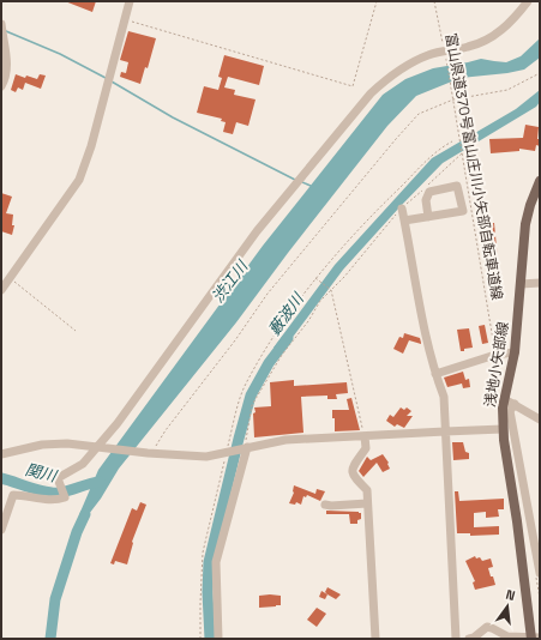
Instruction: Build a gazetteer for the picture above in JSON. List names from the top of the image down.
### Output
{
  "streets": {
    "main road": ["浅地小矢部線"],
    "path": ["富山県道370号富山庄川小矢部自転車道線"]
  },
  "water": ["渋江川", "藪波川", "関川"],
  "north": "top"
}
